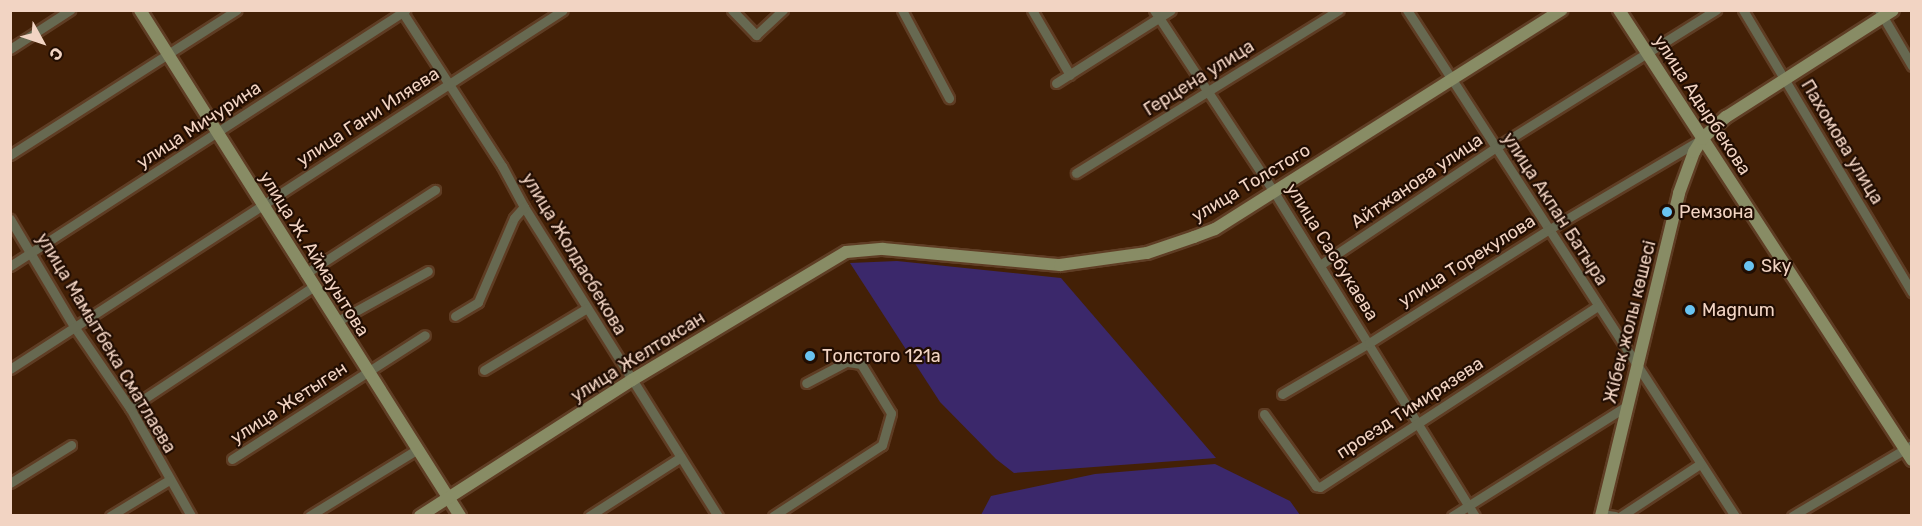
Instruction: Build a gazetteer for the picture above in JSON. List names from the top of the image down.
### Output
{
  "streets": {
    "street": [
      "Герцена улица",
      "улица Адырбекова",
      "улица Гани Иляева",
      "улица Мичурина",
      "Пахомова улица",
      "Айтжанова улица",
      "улица Толстого",
      "улица Акпан Батыра",
      "улица Сасбукаева",
      "улица Ж. Аймауытова",
      "улица Жолдасбекова",
      "улица Торекулова",
      "Жібек жолы көшесі",
      "улица Мамытбека Сматлаева",
      "улица Желтоксан",
      "улица Жетыген",
      "проезд Тимирязева"
    ]
  },
  "crossings": [
    ["Герцена улица", "улица Сасбукаева"],
    ["улица Адырбекова", "Айтжанова улица"],
    ["улица Адырбекова", "улица Торекулова"],
    ["улица Адырбекова", "Жібек жолы көшесі"],
    ["улица Гани Иляева", "улица Ж. Аймауытова"],
    ["улица Гани Иляева", "улица Жолдасбекова"],
    ["улица Гани Иляева", "улица Мамытбека Сматлаева"],
    ["улица Мичурина", "улица Ж. Аймауытова"],
    ["улица Мичурина", "улица Жолдасбекова"],
    ["улица Мичурина", "улица Мамытбека Сматлаева"],
    ["Айтжанова улица", "улица Акпан Батыра"],
    ["Айтжанова улица", "улица Сасбукаева"],
    ["улица Толстого", "улица Акпан Батыра"],
    ["улица Толстого", "улица Сасбукаева"],
    ["улица Толстого", "улица Желтоксан"],
    ["улица Акпан Батыра", "улица Торекулова"],
    ["улица Акпан Батыра", "Жібек жолы көшесі"],
    ["улица Акпан Батыра", "проезд Тимирязева"],
    ["улица Сасбукаева", "улица Торекулова"],
    ["улица Сасбукаева", "проезд Тимирязева"],
    ["улица Ж. Аймауытова", "улица Желтоксан"],
    ["улица Ж. Аймауытова", "улица Жетыген"],
    ["улица Жолдасбекова", "улица Желтоксан"],
    ["улица Торекулова", "Жібек жолы көшесі"]
  ],
  "places": [
    "Ремзона",
    "Sky",
    "Magnum",
    "Толстого 121а"
  ],
  "north": "bottom right"
}
